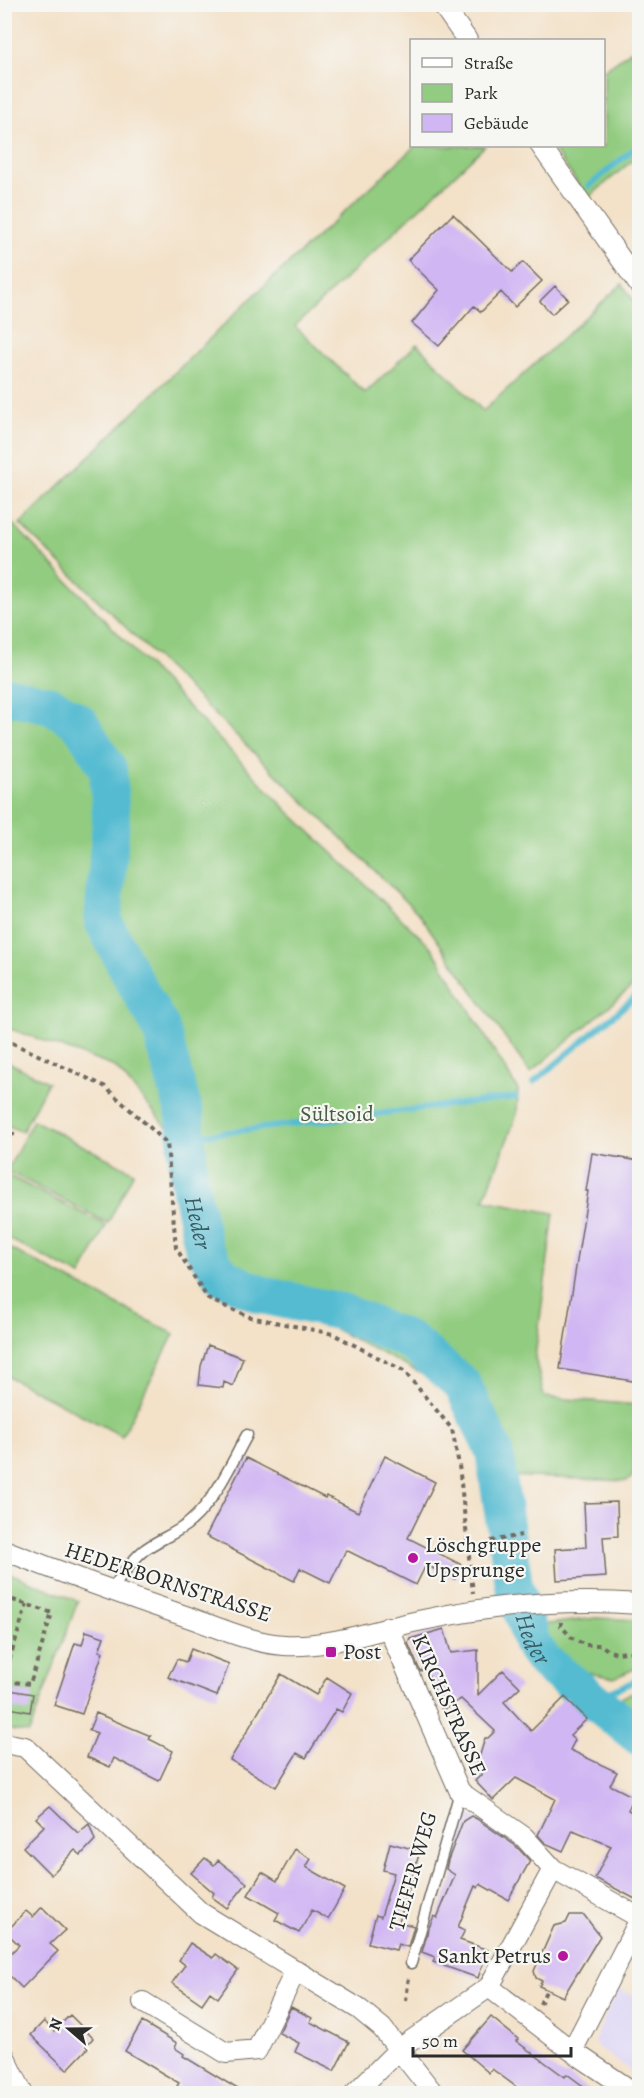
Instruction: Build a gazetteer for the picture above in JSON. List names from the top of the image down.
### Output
{
  "streets": {
    "street": ["HEDERBORNSTRASSE", "KIRCHSTRASSE"],
    "lane": ["TIEFER WEG"]
  },
  "crossings": [
    ["HEDERBORNSTRASSE", "KIRCHSTRASSE"],
    ["KIRCHSTRASSE", "TIEFER WEG"]
  ],
  "water": ["Heder"],
  "parks": ["Sültsoid"],
  "places": {
    "other": ["Löschgruppe Upsprunge", "Sankt Petrus"],
    "transit": ["Post"]
  },
  "legend": ["Straße", "Park", "Gebäude"],
  "scale_bar": "50 m",
  "north": "left"
}
